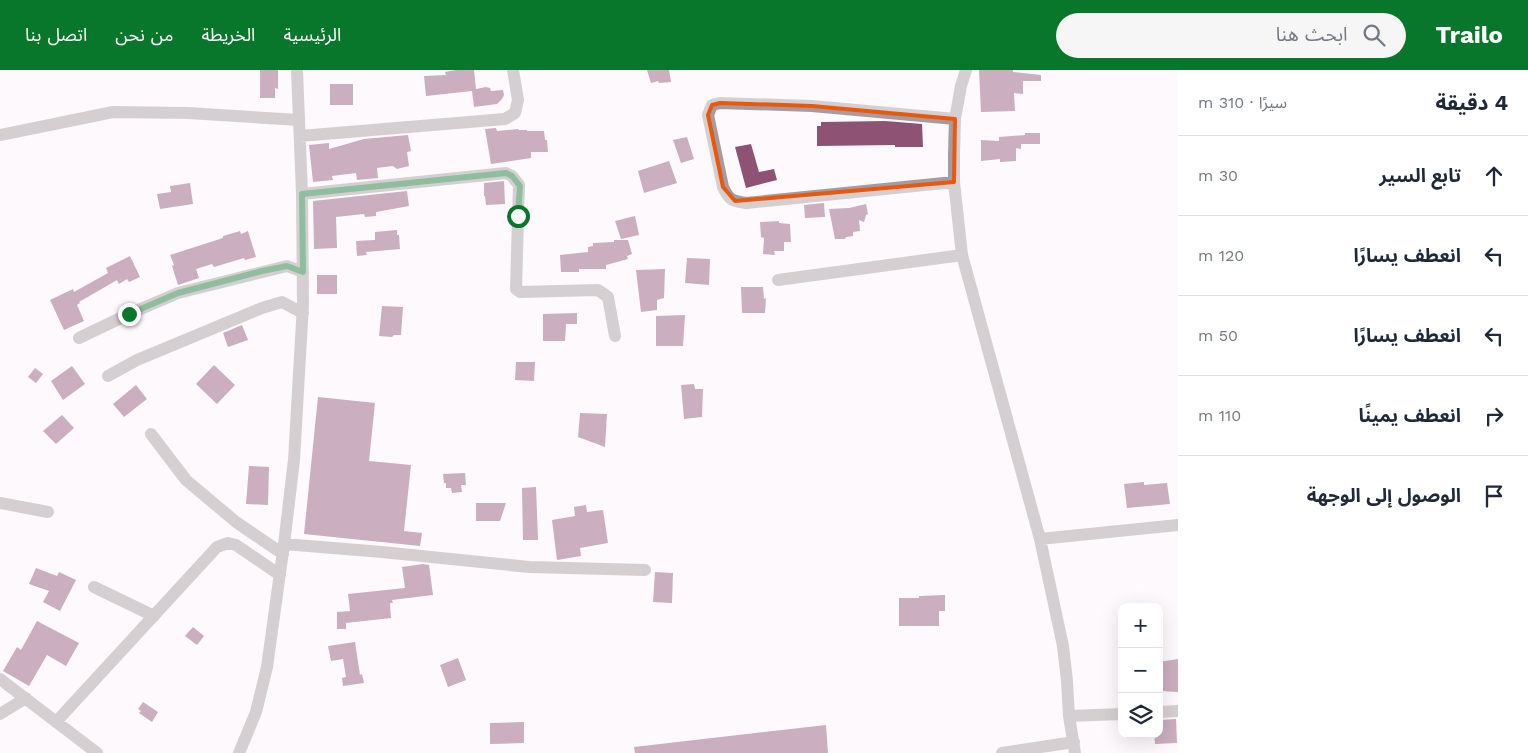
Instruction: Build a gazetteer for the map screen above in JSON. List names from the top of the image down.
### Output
{
  "page": {
    "header": "Trailo",
    "search": "ابحث هنا",
    "nav": [
      "الرئيسية",
      "الخريطة",
      "من نحن",
      "اتصل بنا"
    ],
    "heading": ["4 دقيقة", "سيرًا · 310 m"],
    "list": [
      ["تابع السير", "30 m"],
      ["انعطف يسارًا", "120 m"],
      ["انعطف يسارًا", "50 m"],
      ["انعطف يمينًا", "110 m"],
      "الوصول إلى الوجهة"
    ],
    "map_buttons": ["+", "−"]
  }
}
